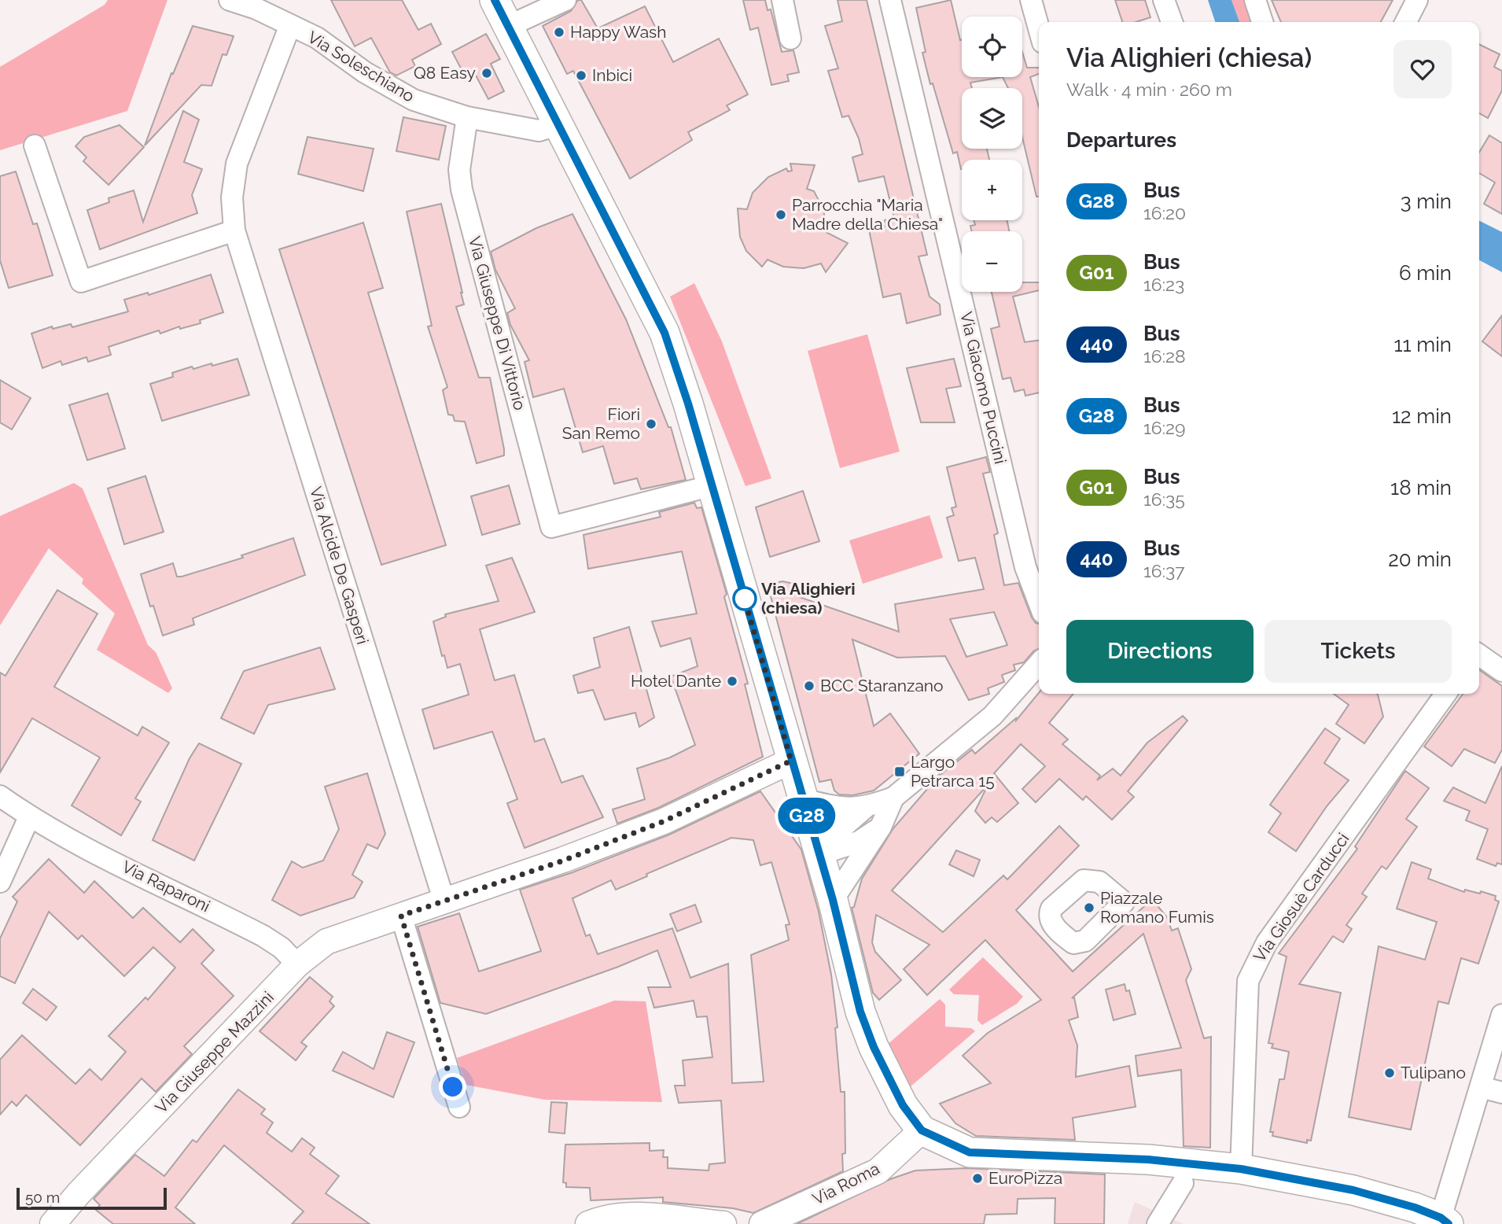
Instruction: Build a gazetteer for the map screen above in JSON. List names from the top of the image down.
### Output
{
  "streets": {
    "street": [
      "Via Soleschiano",
      "Via Giuseppe Di Vittorio",
      "Via Giacomo Puccini",
      "Via Alcide De Gasperi",
      "Via Raparoni",
      "Via Giosuè Carducci",
      "Via Giuseppe Mazzini",
      "Via Roma"
    ]
  },
  "crossings": [
    ["Via Soleschiano", "Via Giuseppe Di Vittorio"],
    ["Via Soleschiano", "Via Alcide De Gasperi"],
    ["Via Alcide De Gasperi", "Via Giuseppe Mazzini"],
    ["Via Raparoni", "Via Giuseppe Mazzini"]
  ],
  "places": {
    "other": [
      "Happy Wash",
      "Q8 Easy",
      "Inbici",
      "Parrocchia \"Maria Madre della Chiesa\"",
      "Fiori San Remo",
      "Via Alighieri (chiesa)",
      "Hotel Dante",
      "BCC Staranzano",
      "Piazzale Romano Fumis",
      "Tulipano",
      "EuroPizza"
    ],
    "transit": ["Largo Petrarca 15"]
  },
  "lines": ["bus line G28"],
  "scale_bar": "50 m",
  "page": {
    "on_map": "G28",
    "map_buttons": ["+", "−"],
    "heading": [
      ["Via Alighieri (chiesa)", "Walk · 4 min · 260 m"],
      "Departures"
    ],
    "list": [
      {
        "mark": "G28",
        "name": "Bus",
        "note": "16:20",
        "value": "3 min"
      },
      {
        "mark": "G01",
        "name": "Bus",
        "note": "16:23",
        "value": "6 min"
      },
      {
        "mark": "440",
        "name": "Bus",
        "note": "16:28",
        "value": "11 min"
      },
      {
        "mark": "G28",
        "name": "Bus",
        "note": "16:29",
        "value": "12 min"
      },
      {
        "mark": "G01",
        "name": "Bus",
        "note": "16:35",
        "value": "18 min"
      },
      {
        "mark": "440",
        "name": "Bus",
        "note": "16:37",
        "value": "20 min"
      }
    ],
    "buttons": ["Directions", "Tickets"],
    "scale": "50 m"
  }
}
